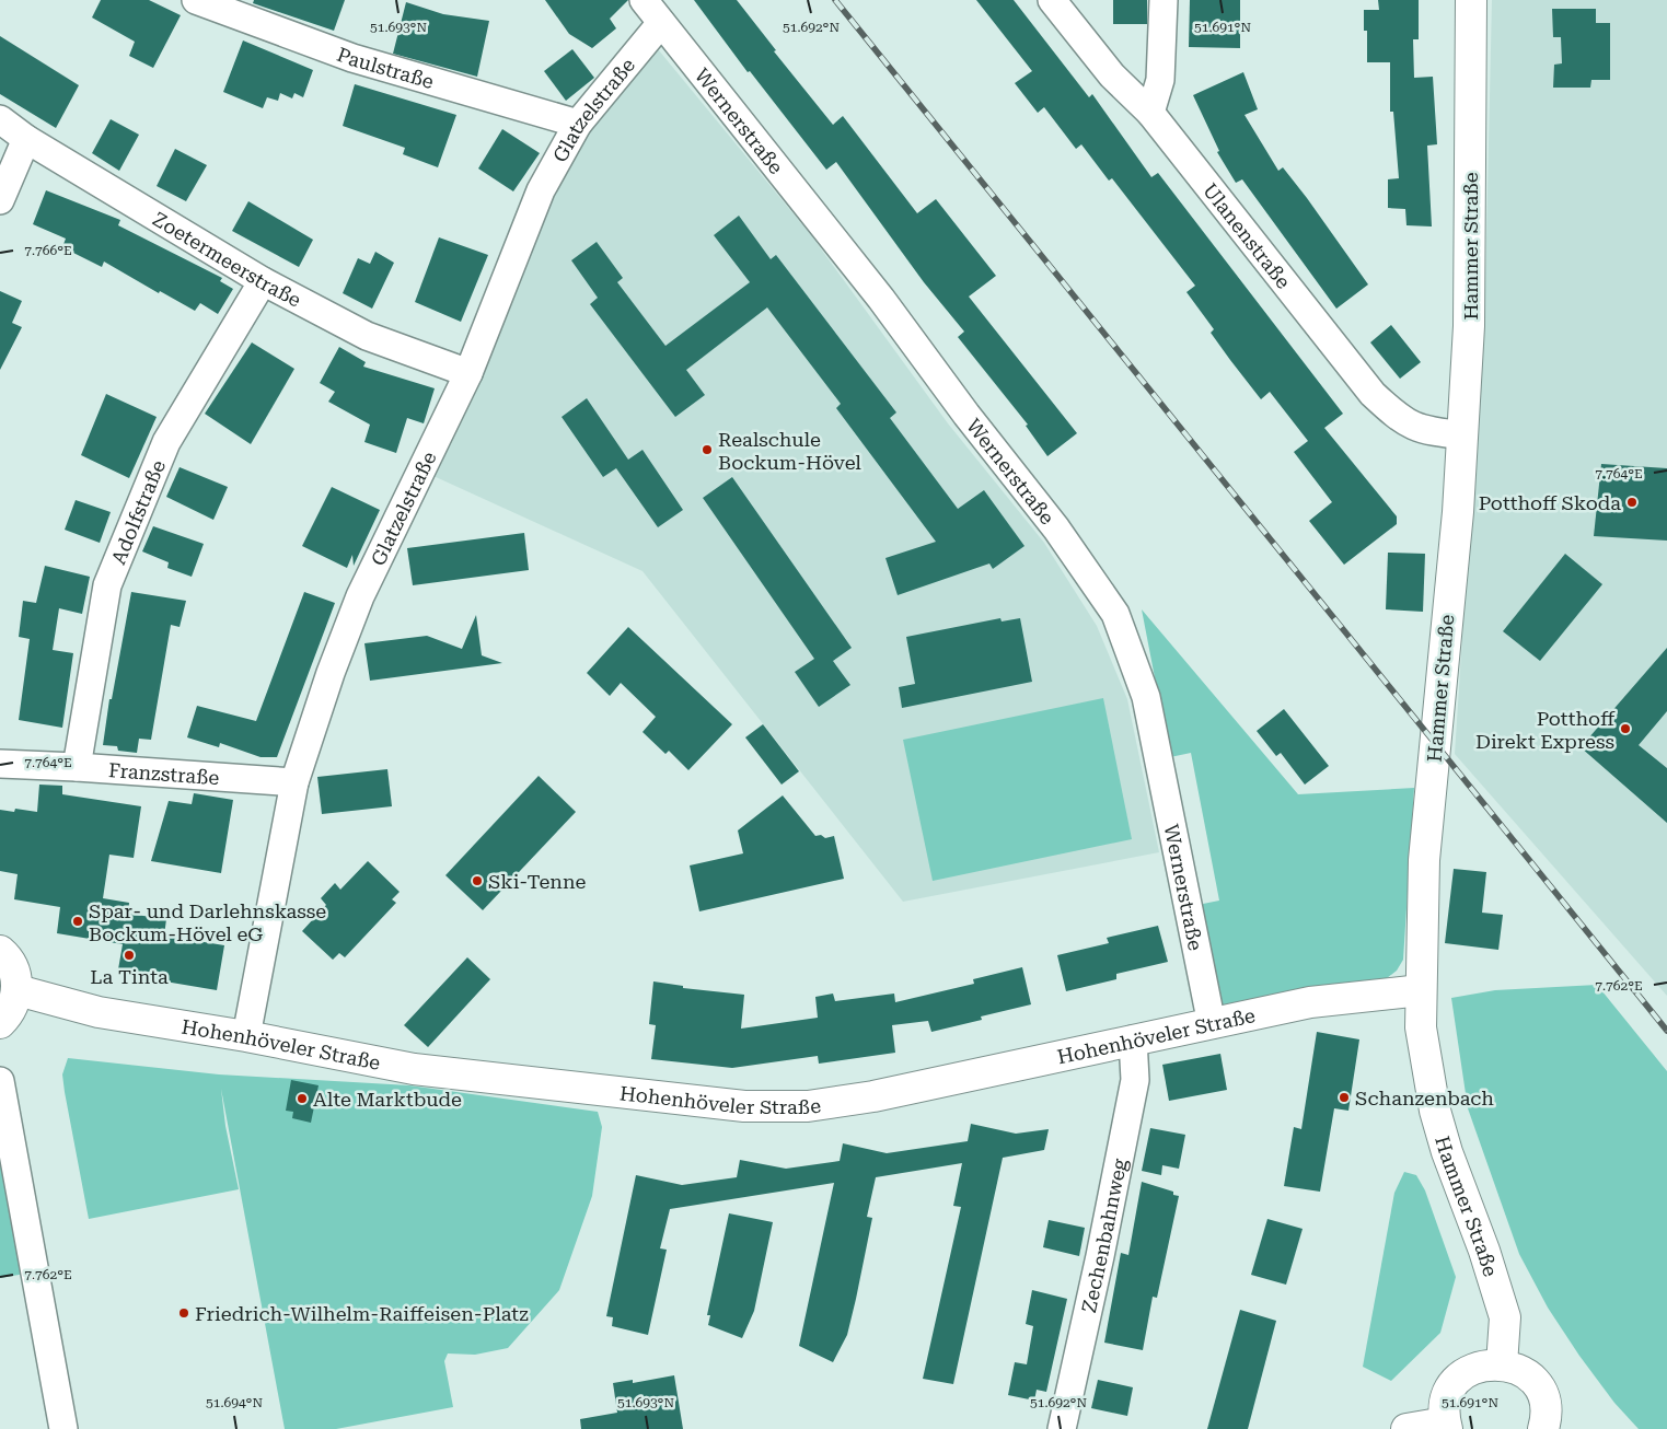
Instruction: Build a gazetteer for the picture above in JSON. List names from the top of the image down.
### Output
{
  "streets": {
    "main road": ["Hammer Straße", "Hohenhöveler Straße"],
    "street": [
      "Paulstraße",
      "Glatzelstraße",
      "Wernerstraße",
      "Ulanenstraße",
      "Zoetermeerstraße",
      "Adolfstraße",
      "Franzstraße",
      "Zechenbahnweg"
    ]
  },
  "crossings": [
    ["Paulstraße", "Glatzelstraße"],
    ["Glatzelstraße", "Wernerstraße"],
    ["Glatzelstraße", "Zoetermeerstraße"],
    ["Glatzelstraße", "Franzstraße"],
    ["Glatzelstraße", "Hohenhöveler Straße"],
    ["Wernerstraße", "Hohenhöveler Straße"],
    ["Ulanenstraße", "Hammer Straße"],
    ["Hammer Straße", "Hohenhöveler Straße"],
    ["Zoetermeerstraße", "Adolfstraße"],
    ["Adolfstraße", "Franzstraße"],
    ["Hohenhöveler Straße", "Zechenbahnweg"]
  ],
  "places": [
    "Realschule Bockum-Hövel",
    "Potthoff Skoda",
    "Potthoff Direkt Express",
    "Ski-Tenne",
    "Spar- und Darlehnskasse Bockum-Hövel eG",
    "La Tinta",
    "Schanzenbach",
    "Alte Marktbude",
    "Friedrich-Wilhelm-Raiffeisen-Platz"
  ],
  "coordinates": [
    "51.693°N",
    "51.692°N",
    "51.691°N",
    "7.766°E",
    "7.764°E",
    "7.762°E",
    "51.694°N"
  ]
}
